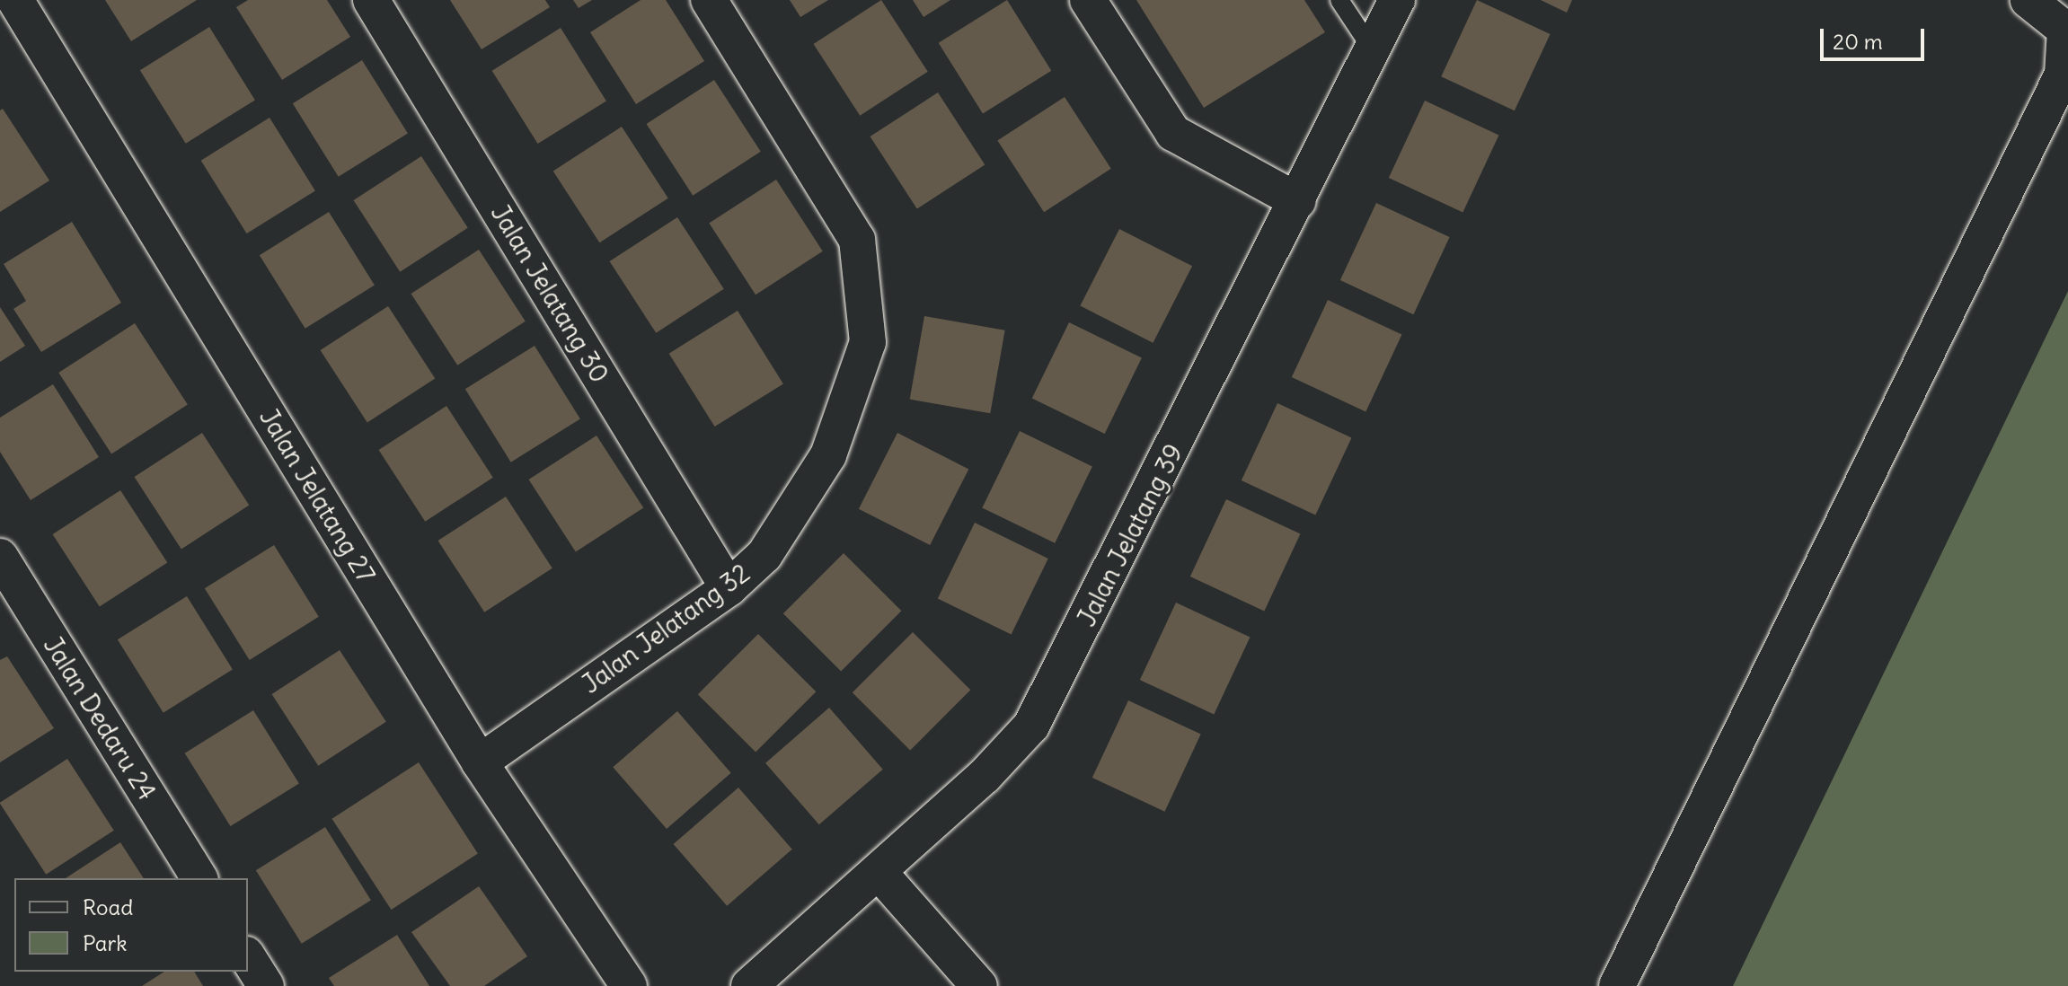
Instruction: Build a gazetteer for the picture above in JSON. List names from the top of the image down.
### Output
{
  "streets": {
    "street": [
      "Jalan Jelatang 30",
      "Jalan Jelatang 27",
      "Jalan Jelatang 39",
      "Jalan Jelatang 32",
      "Jalan Dedaru 24"
    ]
  },
  "crossings": [
    ["Jalan Jelatang 30", "Jalan Jelatang 32"],
    ["Jalan Jelatang 27", "Jalan Jelatang 32"]
  ],
  "legend": ["Road", "Park"],
  "scale_bar": "20 m"
}
